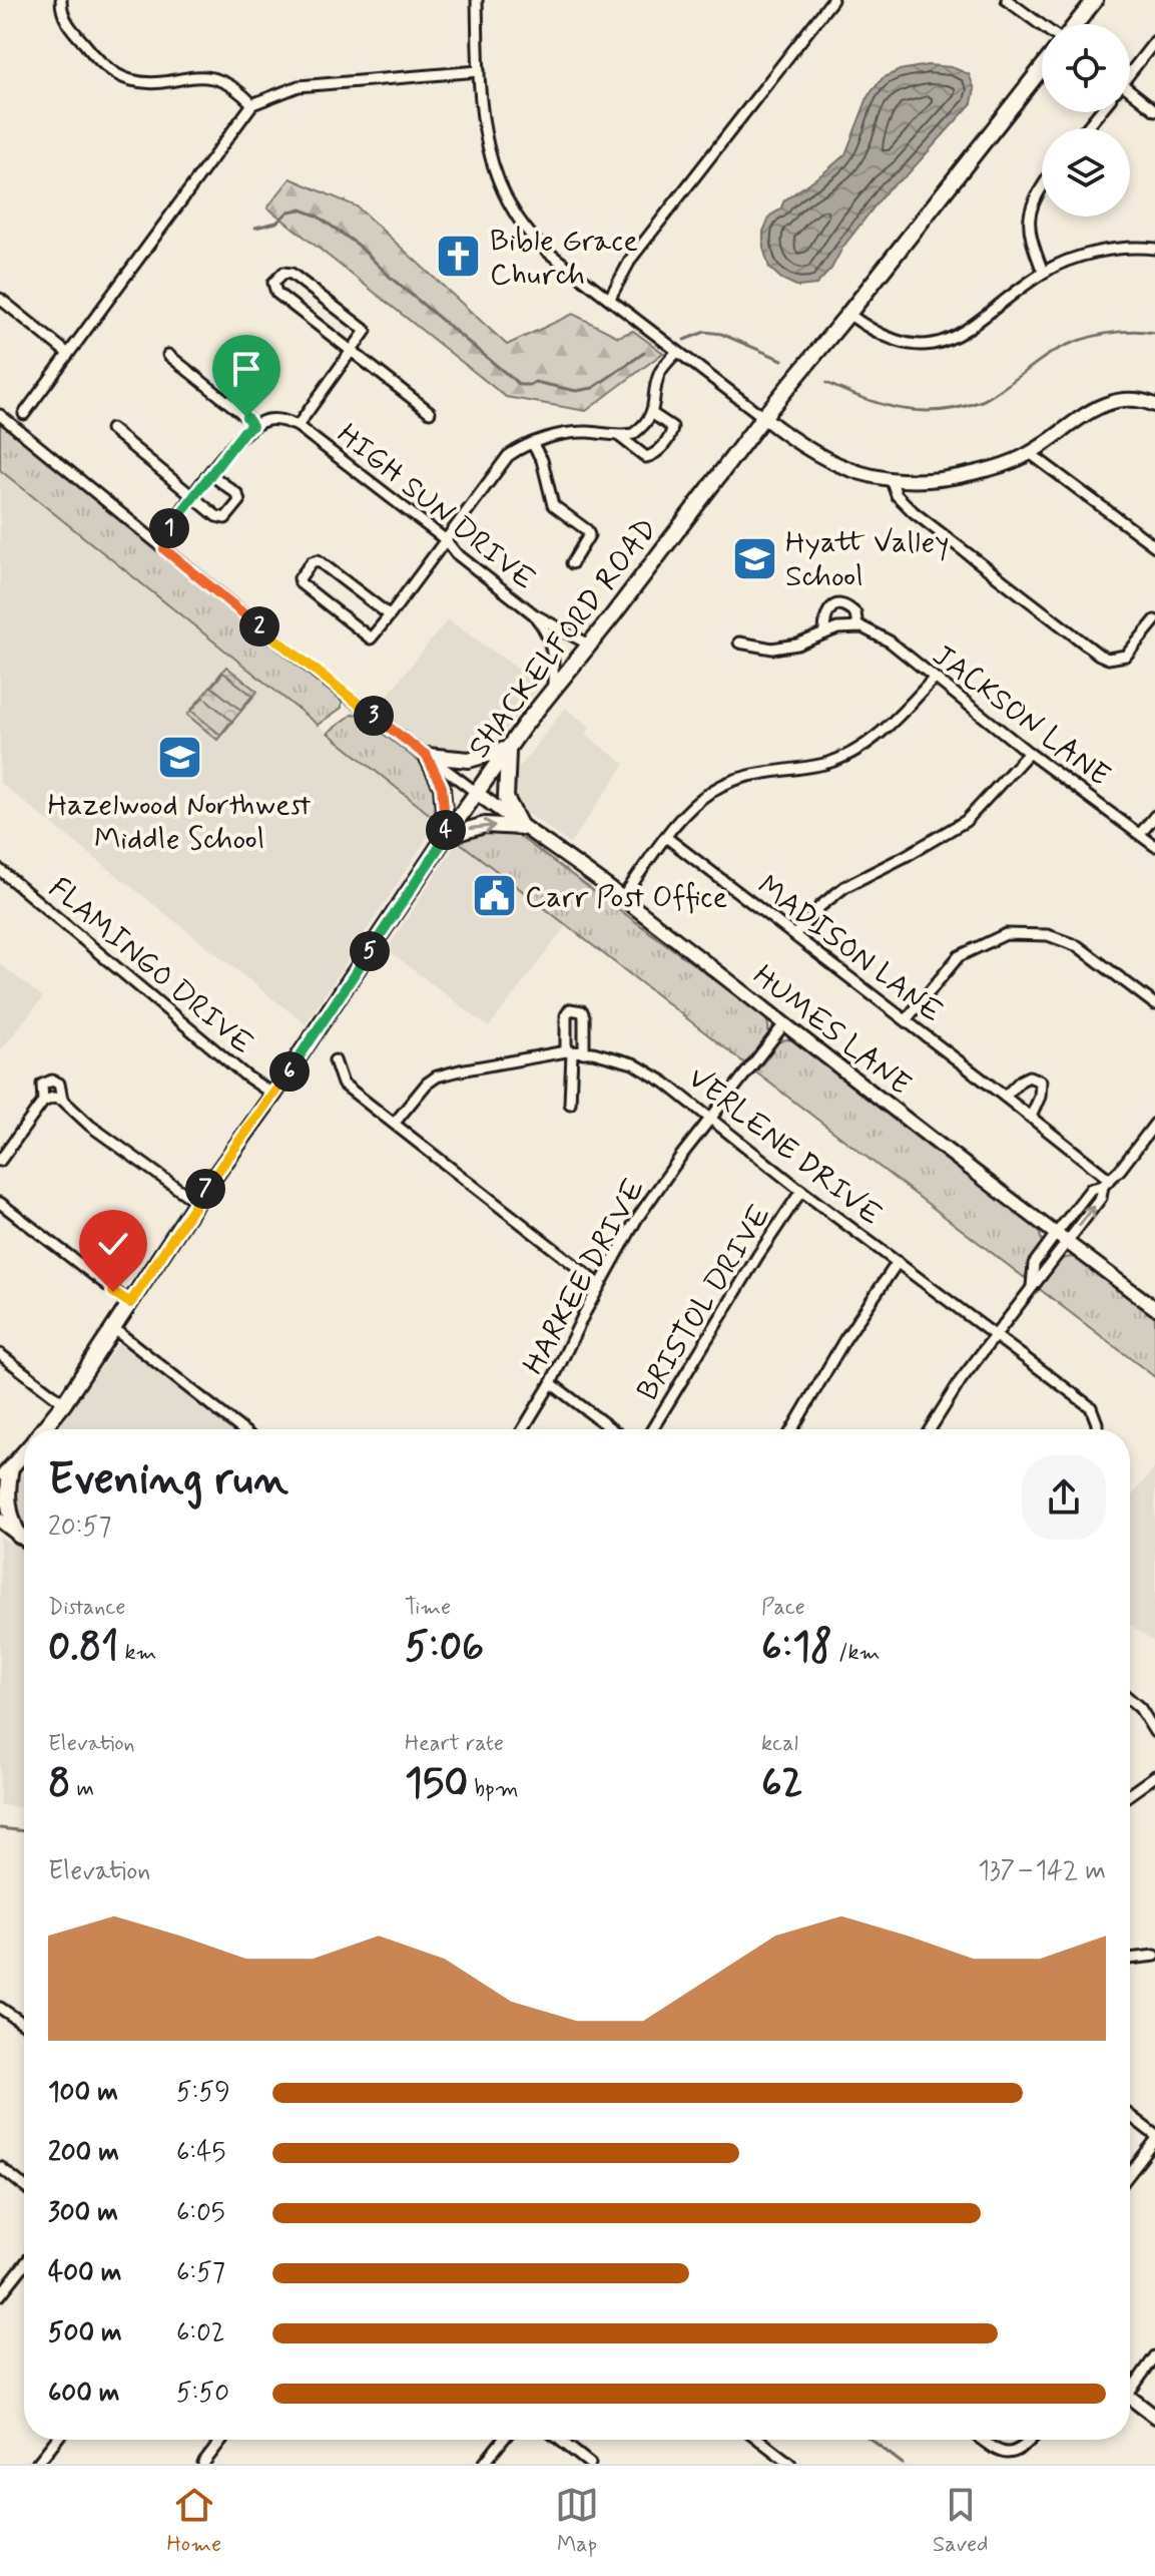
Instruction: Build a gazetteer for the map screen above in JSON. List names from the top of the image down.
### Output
{
  "streets": {
    "main road": ["SHACKELFORD ROAD"],
    "street": [
      "HIGH SUN DRIVE",
      "JACKSON LANE",
      "MADISON LANE",
      "FLAMINGO DRIVE",
      "HUMES LANE",
      "VERLENE DRIVE",
      "HARKEE DRIVE",
      "BRISTOL DRIVE"
    ]
  },
  "crossings": [
    ["HIGH SUN DRIVE", "SHACKELFORD ROAD"],
    ["SHACKELFORD ROAD", "FLAMINGO DRIVE"],
    ["SHACKELFORD ROAD", "HUMES LANE"],
    ["HUMES LANE", "HARKEE DRIVE"],
    ["VERLENE DRIVE", "HARKEE DRIVE"],
    ["VERLENE DRIVE", "BRISTOL DRIVE"]
  ],
  "places": {
    "church": ["Bible Grace Church"],
    "school or university": ["Hyatt Valley School", "Hazelwood Northwest Middle School"],
    "public building": ["Carr Post Office"]
  },
  "page": {
    "pins": [
      "1",
      "2",
      "3",
      "4",
      "5",
      "6",
      "7"
    ],
    "heading": ["Evening run", "20:57"],
    "stats": [
      ["Distance", "0.81 km"],
      ["Time", "5:06"],
      ["Pace", "6:18 /km"],
      ["Elevation", "8 m"],
      ["Heart rate", "150 bpm"],
      ["kcal", "62"]
    ],
    "chart": ["Elevation", "137–142 m"],
    "list": [
      {
        "name": "100 m",
        "note": "5:59"
      },
      {
        "name": "200 m",
        "note": "6:45"
      },
      {
        "name": "300 m",
        "note": "6:05"
      },
      {
        "name": "400 m",
        "note": "6:57"
      },
      {
        "name": "500 m",
        "note": "6:02"
      },
      {
        "name": "600 m",
        "note": "5:50"
      }
    ],
    "tabs": ["Home", "Map", "Saved"]
  }
}
